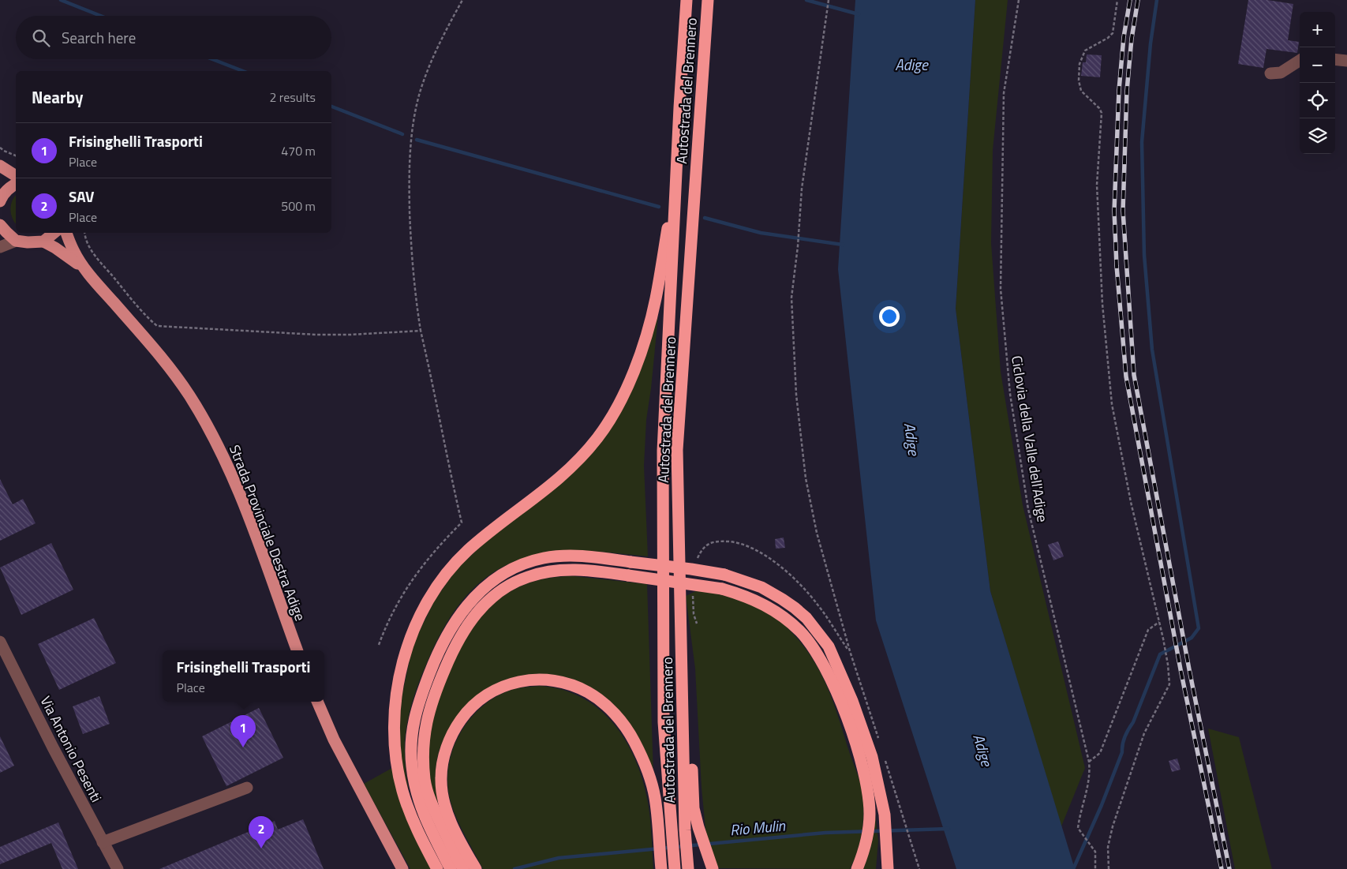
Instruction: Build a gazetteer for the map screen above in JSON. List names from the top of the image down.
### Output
{
  "streets": {
    "highway": ["Autostrada del Brennero"],
    "main road": ["Strada Provinciale Destra Adige"],
    "street": ["Via Antonio Pesenti"],
    "path": ["Ciclovia della Valle dell'Adige"]
  },
  "water": ["Adige", "Rio Mulin"],
  "page": {
    "map_buttons": ["+", "−"],
    "search": "Search here",
    "heading": ["Nearby", "2 results"],
    "list": [
      {
        "mark": "1",
        "name": "Frisinghelli Trasporti",
        "note": "Place",
        "value": "470 m"
      },
      {
        "mark": "2",
        "name": "SAV",
        "note": "Place",
        "value": "500 m"
      }
    ],
    "popup": ["Frisinghelli Trasporti", "Place"],
    "pins": ["1", "2"]
  }
}
